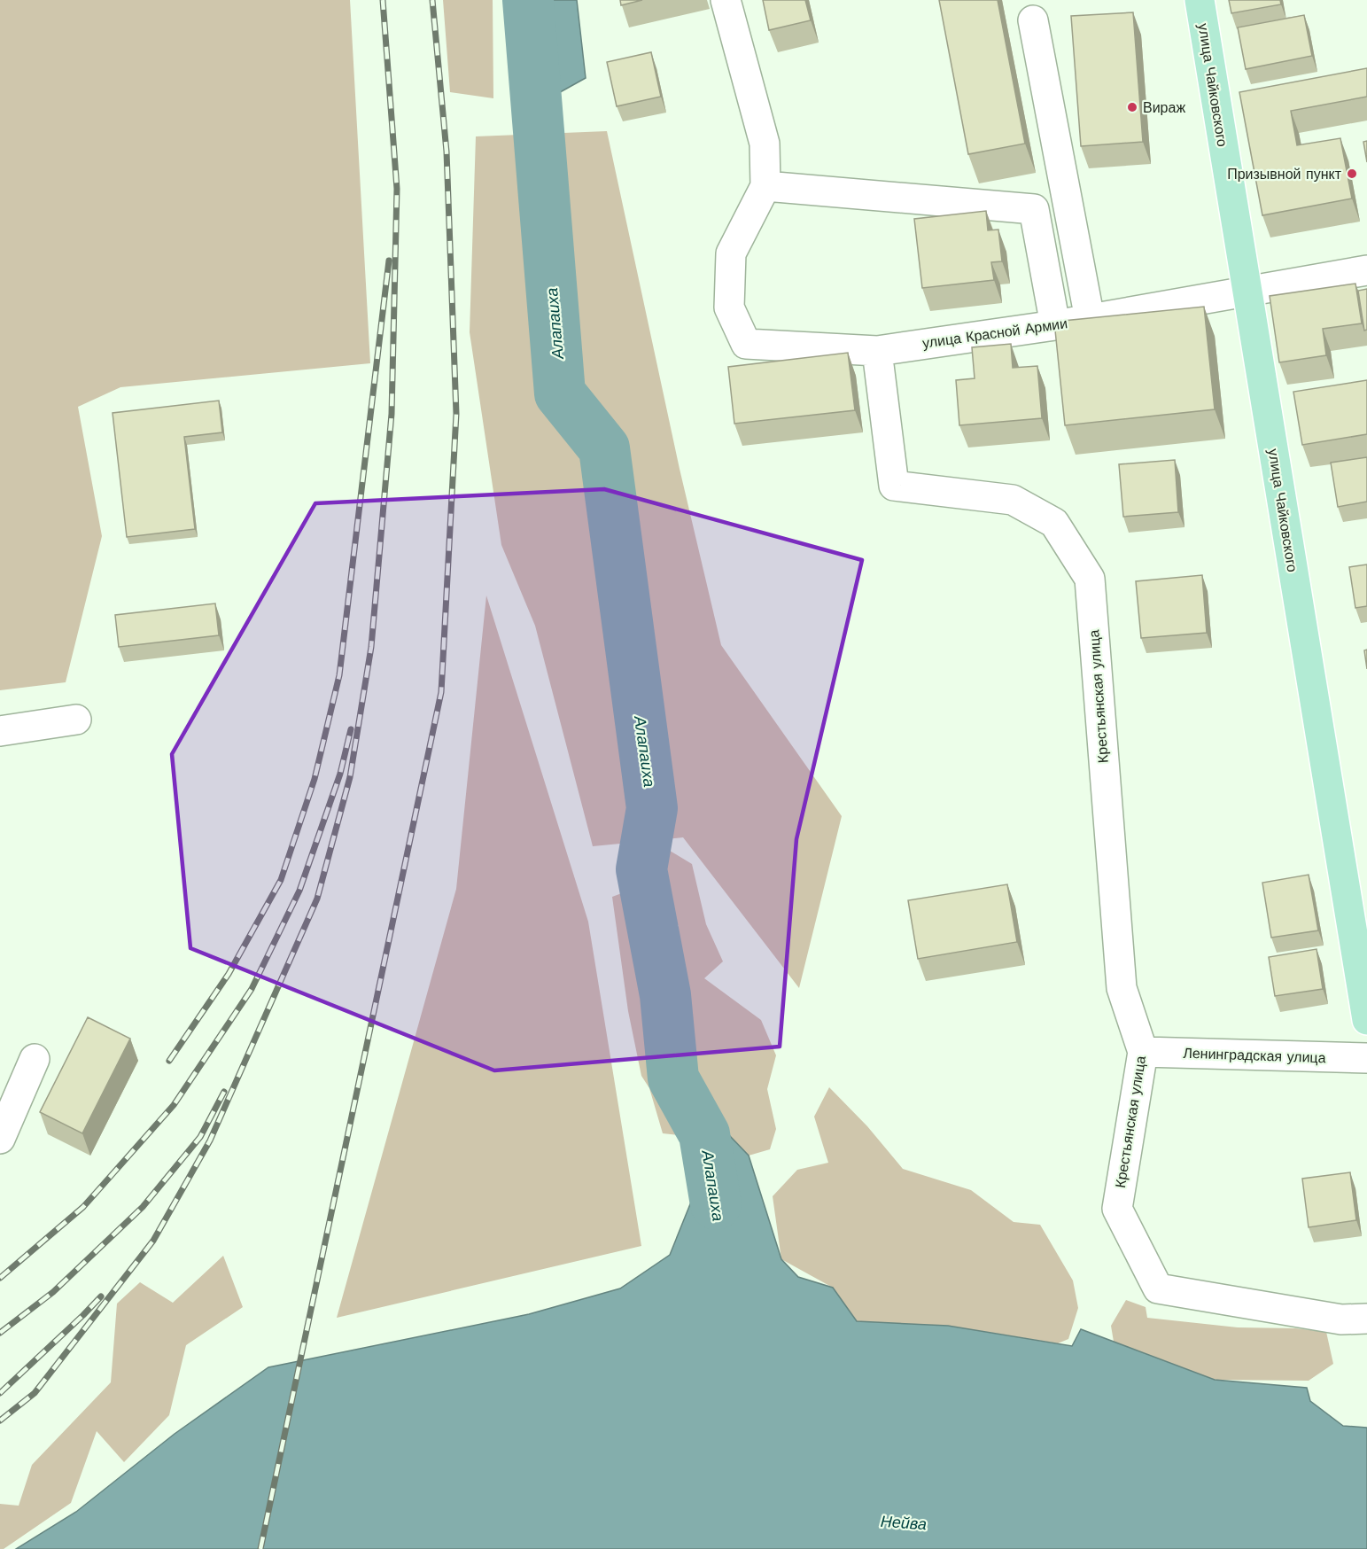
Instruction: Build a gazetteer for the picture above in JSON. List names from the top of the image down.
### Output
{
  "streets": {
    "main road": ["улица Чайковского"],
    "street": ["улица Красной Армии", "Крестьянская улица", "Ленинградская улица"]
  },
  "crossings": [
    ["улица Чайковского", "улица Красной Армии"],
    ["улица Красной Армии", "Крестьянская улица"],
    ["Крестьянская улица", "Ленинградская улица"]
  ],
  "water": ["Алапаиха", "Нейва"],
  "places": ["Вираж", "Призывной пункт"]
}
